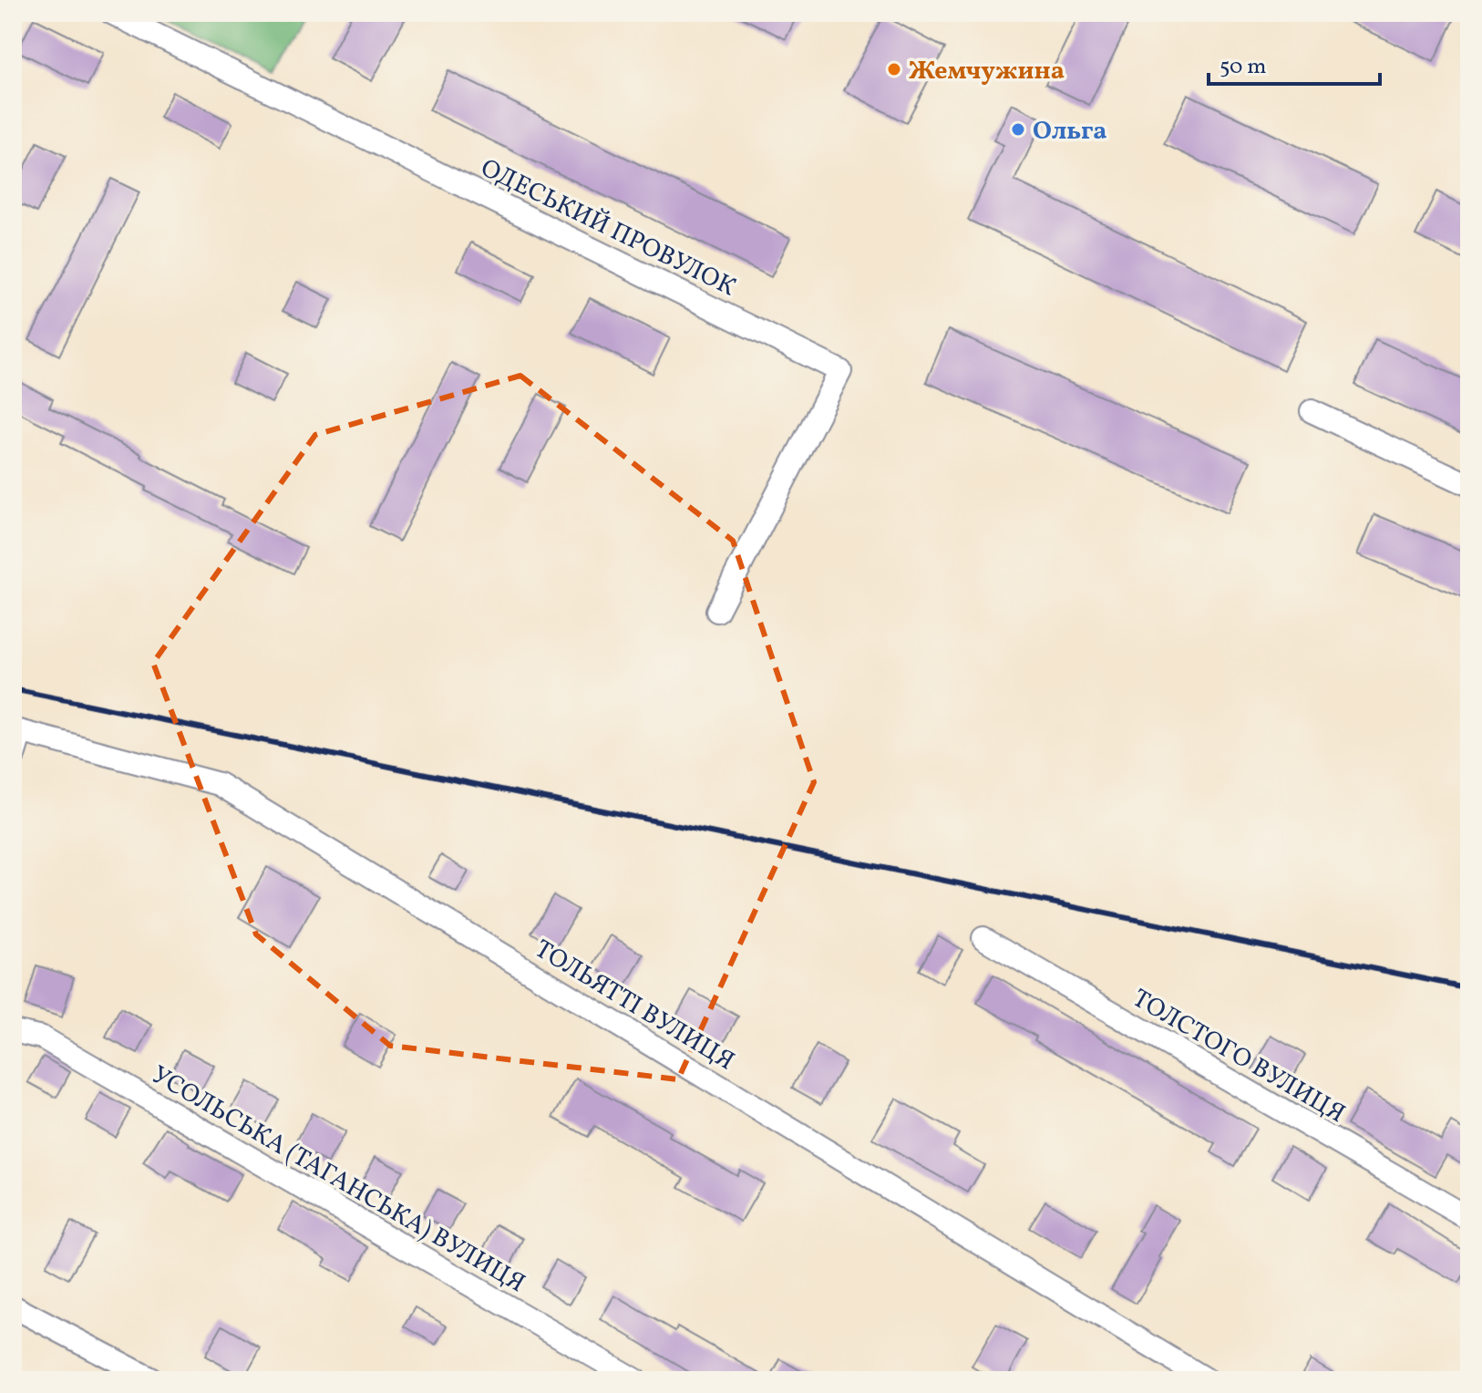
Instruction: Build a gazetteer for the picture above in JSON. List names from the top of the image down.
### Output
{
  "streets": {
    "street": [
      "ОДЕСЬКИЙ ПРОВУЛОК",
      "ТОЛЬЯТТІ ВУЛИЦЯ",
      "ТОЛСТОГО ВУЛИЦЯ",
      "УСОЛЬСЬКА (ТАГАНСЬКА) ВУЛИЦЯ"
    ]
  },
  "places": ["Жемчужина", "Ольга"],
  "scale_bar": "50 m"
}
